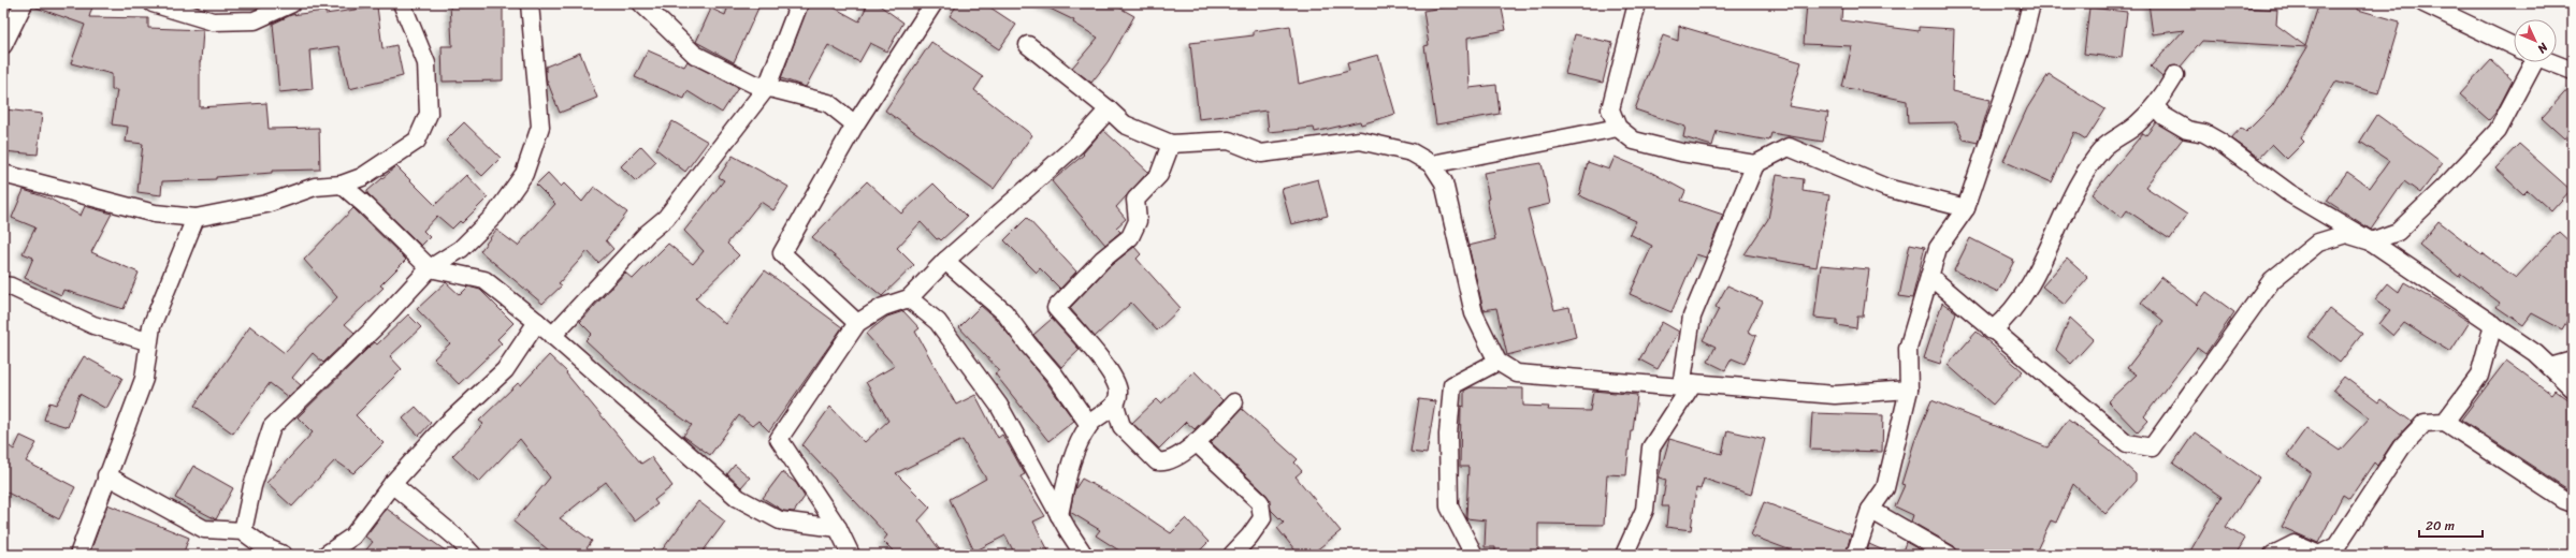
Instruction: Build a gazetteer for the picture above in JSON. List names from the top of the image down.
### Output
{
  "scale_bar": "20 m",
  "north": "bottom right"
}
